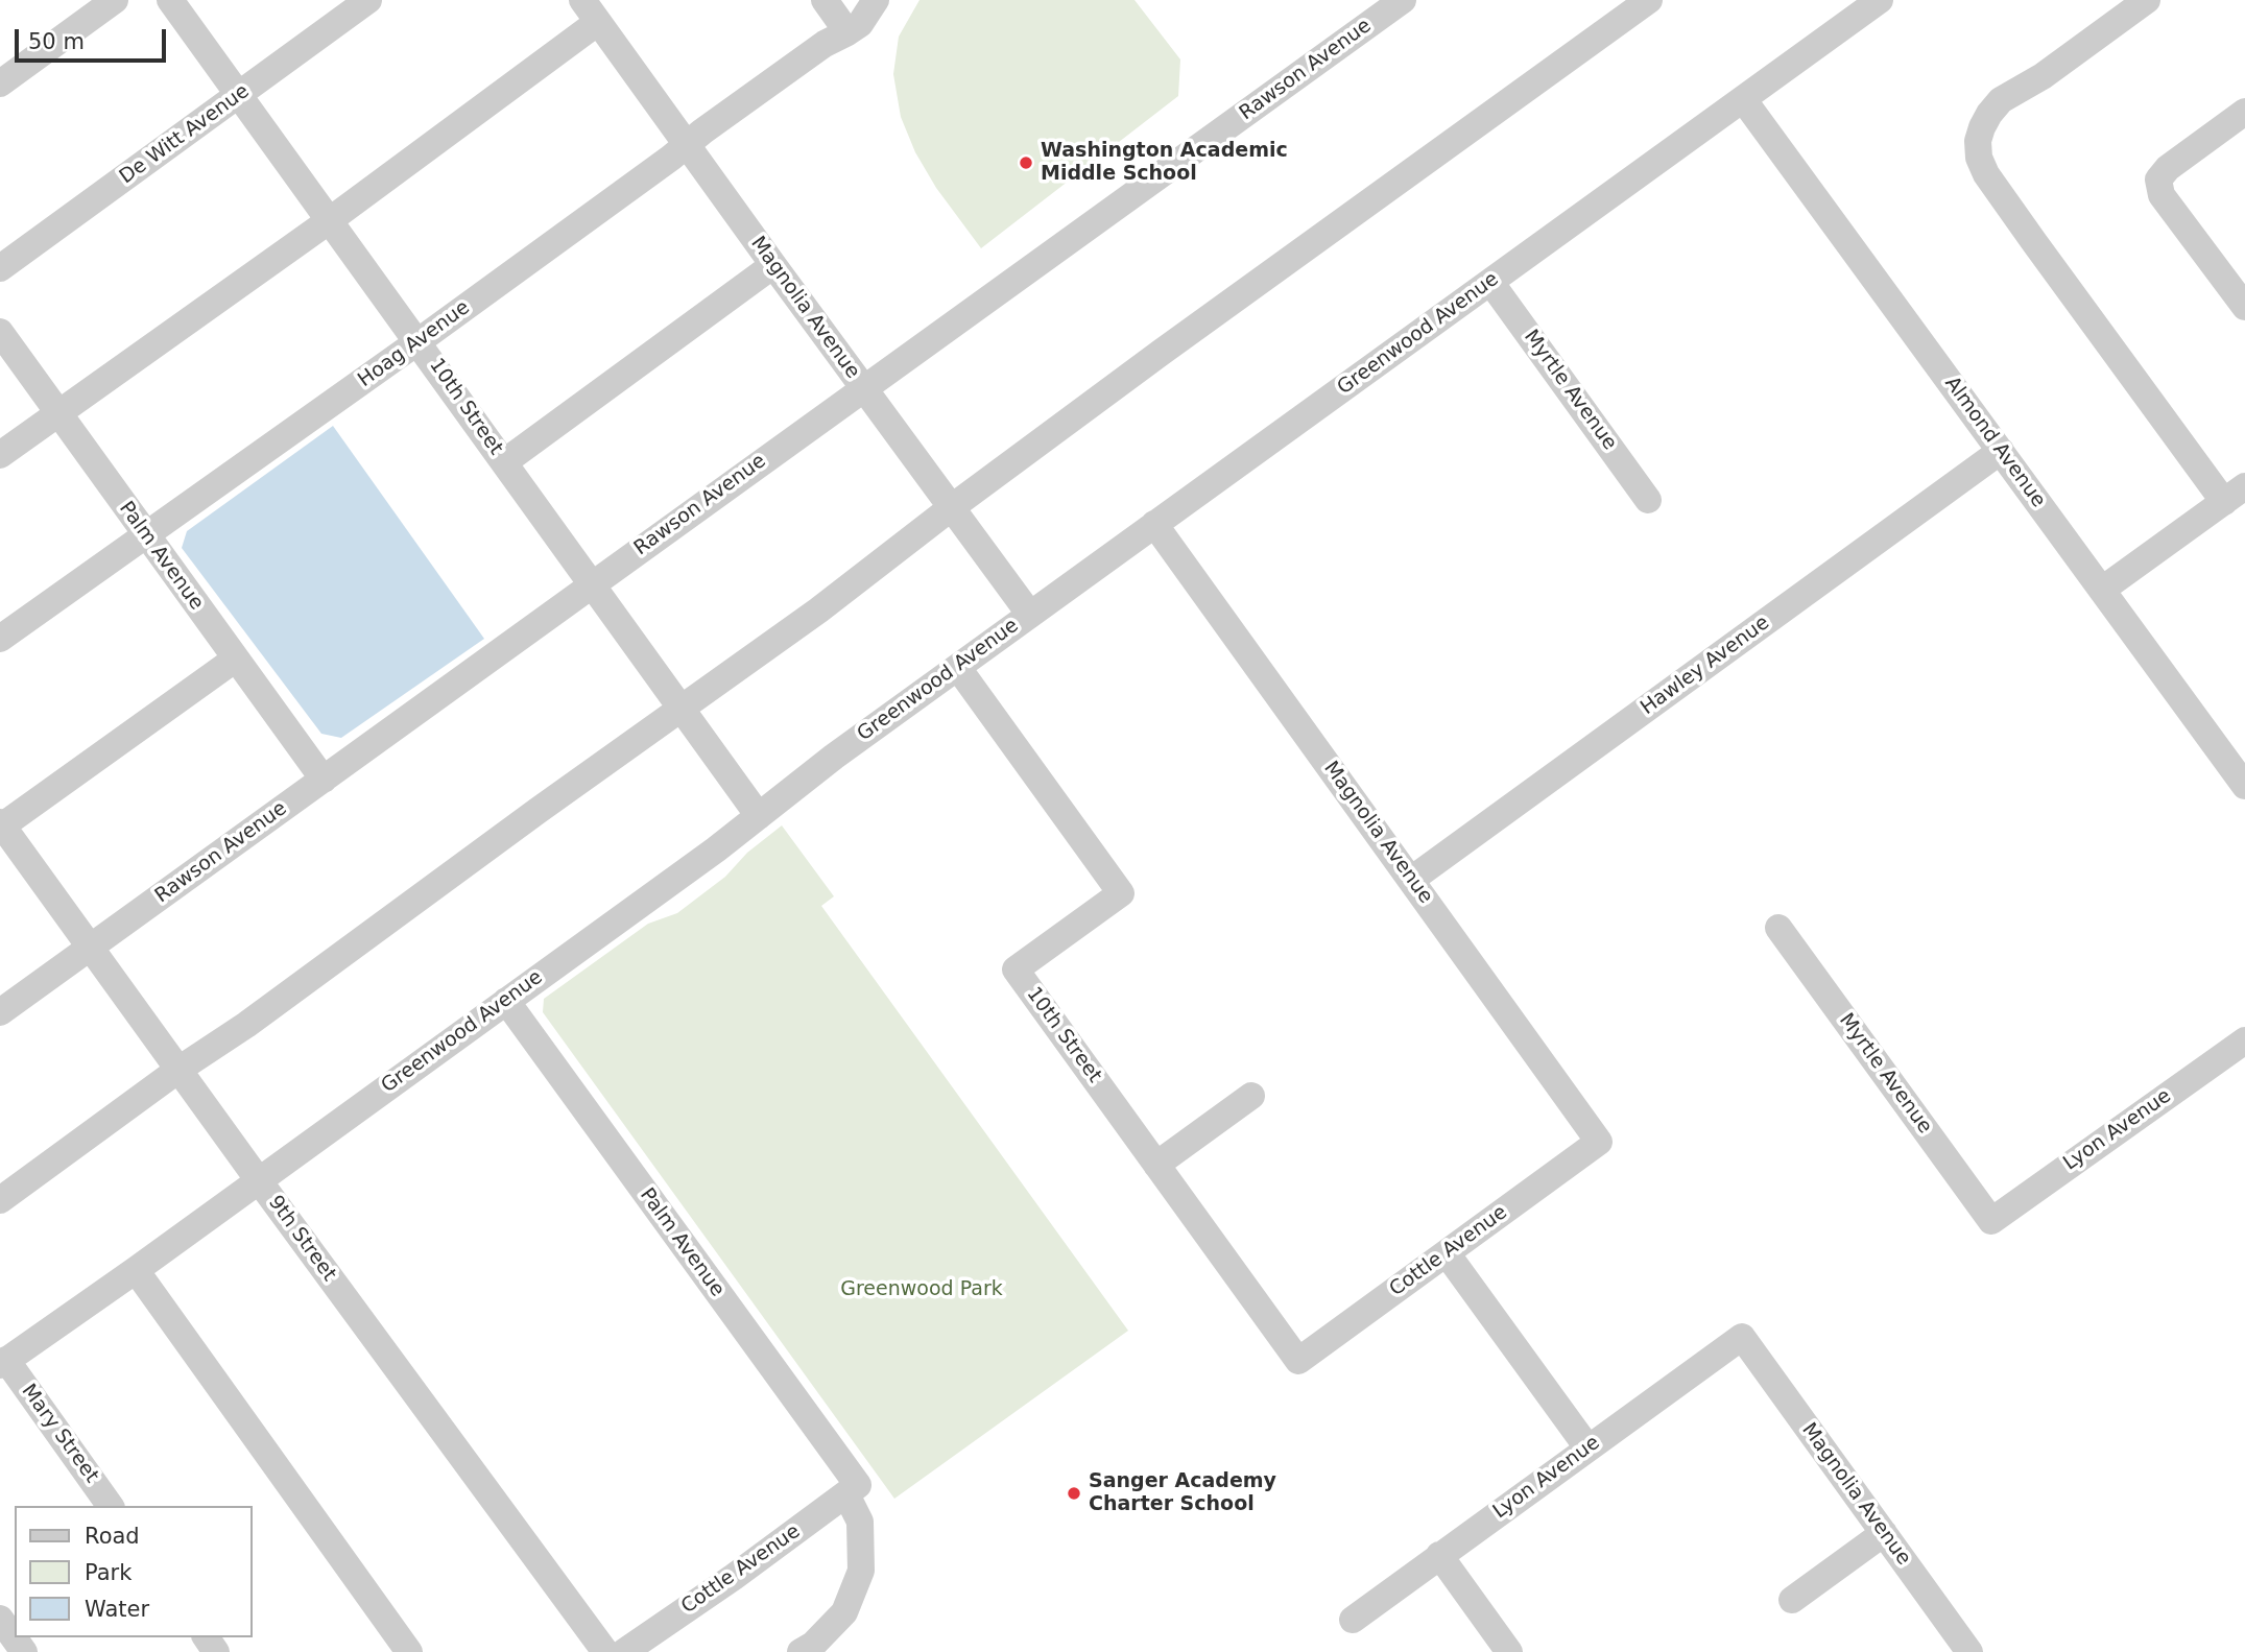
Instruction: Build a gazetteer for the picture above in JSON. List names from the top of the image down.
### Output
{
  "streets": {
    "street": [
      "Rawson Avenue",
      "De Witt Avenue",
      "Magnolia Avenue",
      "Greenwood Avenue",
      "Hoag Avenue",
      "Myrtle Avenue",
      "10th Street",
      "Almond Avenue",
      "Palm Avenue",
      "Hawley Avenue",
      "Lyon Avenue",
      "9th Street",
      "Cottle Avenue",
      "Mary Street"
    ]
  },
  "crossings": [
    ["Rawson Avenue", "Magnolia Avenue"],
    ["Rawson Avenue", "10th Street"],
    ["Rawson Avenue", "Palm Avenue"],
    ["Rawson Avenue", "9th Street"],
    ["De Witt Avenue", "10th Street"],
    ["Magnolia Avenue", "Greenwood Avenue"],
    ["Magnolia Avenue", "Hoag Avenue"],
    ["Magnolia Avenue", "Hawley Avenue"],
    ["Magnolia Avenue", "Lyon Avenue"],
    ["Magnolia Avenue", "Cottle Avenue"],
    ["Greenwood Avenue", "Myrtle Avenue"],
    ["Greenwood Avenue", "10th Street"],
    ["Greenwood Avenue", "Almond Avenue"],
    ["Greenwood Avenue", "Palm Avenue"],
    ["Greenwood Avenue", "9th Street"],
    ["Greenwood Avenue", "Mary Street"],
    ["Hoag Avenue", "10th Street"],
    ["Hoag Avenue", "Palm Avenue"],
    ["Myrtle Avenue", "Lyon Avenue"],
    ["10th Street", "Cottle Avenue"],
    ["Almond Avenue", "Hawley Avenue"],
    ["Palm Avenue", "Cottle Avenue"]
  ],
  "parks": ["Greenwood Park"],
  "places": ["Washington Academic Middle School", "Sanger Academy Charter School"],
  "legend": ["Road", "Park", "Water"],
  "scale_bar": "50 m"
}
